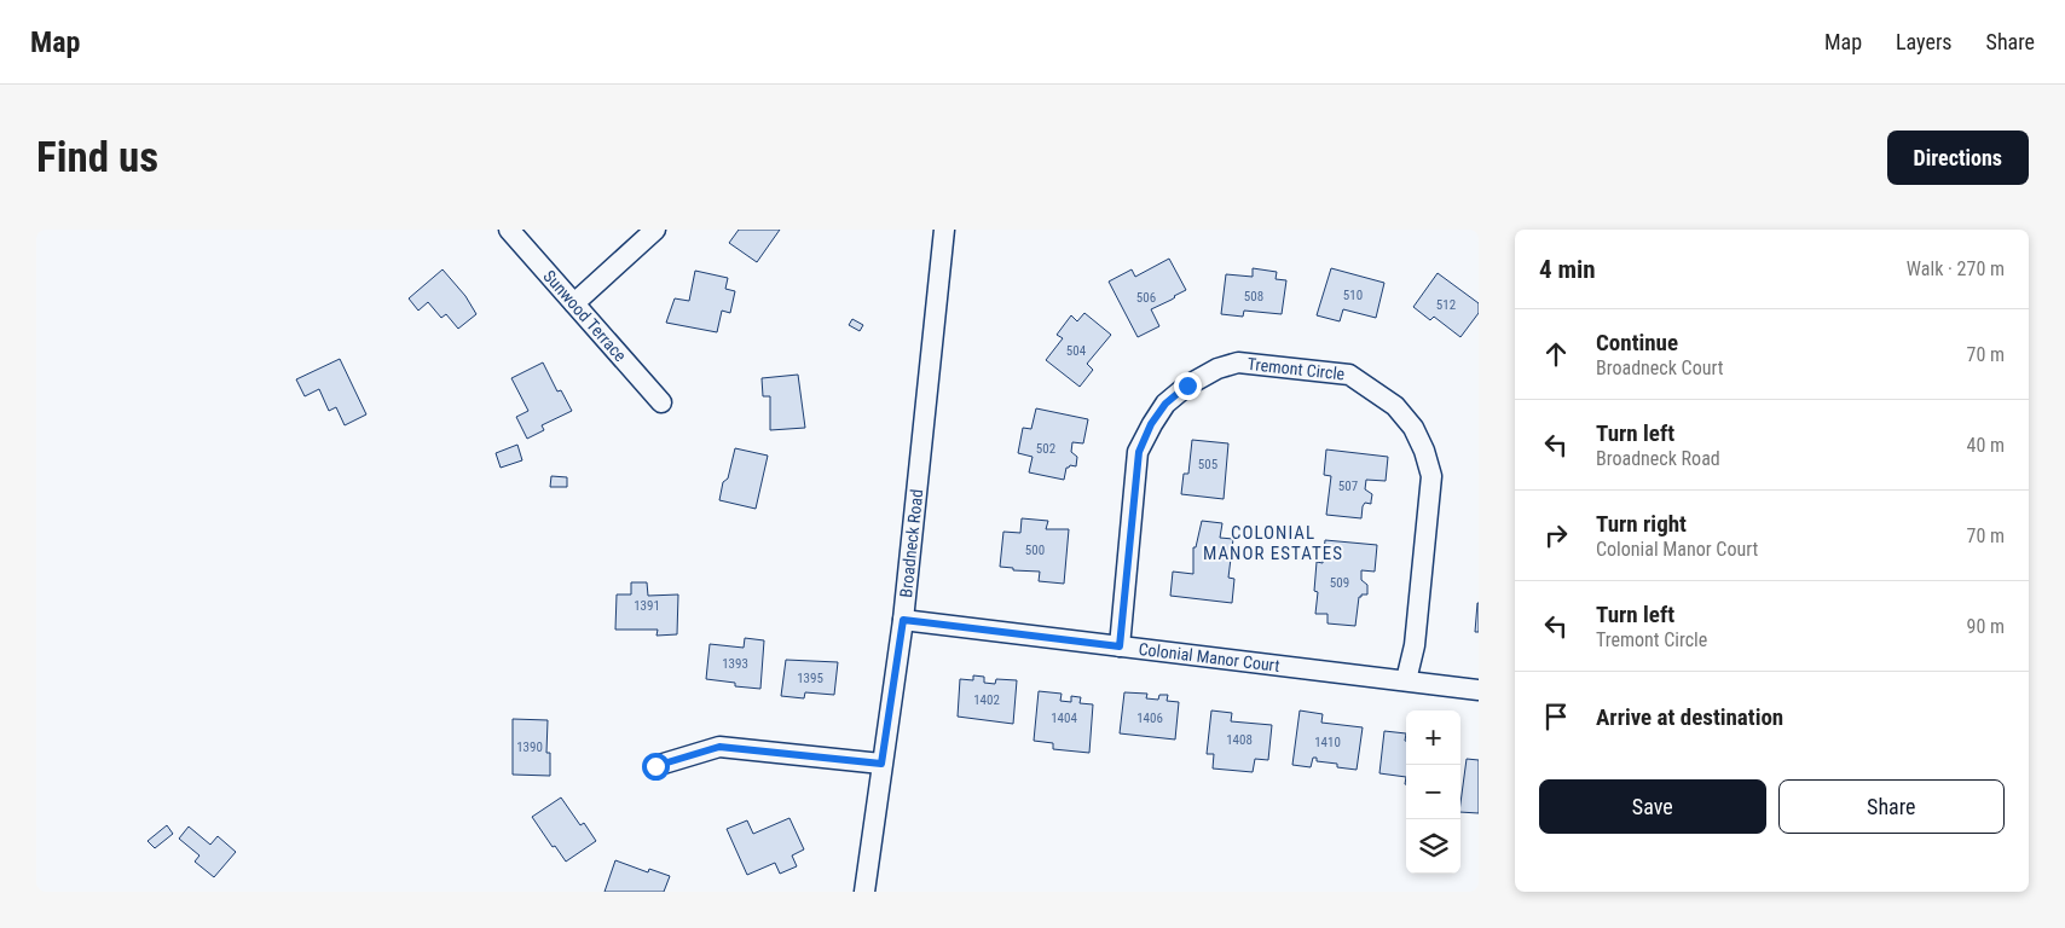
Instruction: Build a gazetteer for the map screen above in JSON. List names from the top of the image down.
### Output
{
  "streets": {
    "street": [
      "Sunwood Terrace",
      "Tremont Circle",
      "Broadneck Road",
      "Colonial Manor Court"
    ]
  },
  "crossings": [
    ["Tremont Circle", "Colonial Manor Court"],
    ["Broadneck Road", "Colonial Manor Court"]
  ],
  "districts": ["COLONIAL MANOR ESTATES"],
  "house_numbers": [
    "510",
    "508",
    "506",
    "512",
    "504",
    "502",
    "505",
    "507",
    "500",
    "509",
    "1391",
    "1393",
    "1395",
    "1402",
    "1404",
    "1406",
    "1408",
    "1410",
    "1390"
  ],
  "page": {
    "header": "Map",
    "nav": ["Map", "Layers", "Share"],
    "buttons": [
      "Directions",
      ["Save", "Share"]
    ],
    "title": "Find us",
    "heading": ["4 min", "Walk · 270 m"],
    "list": [
      ["Continue", "Broadneck Court", "70 m"],
      ["Turn left", "Broadneck Road", "40 m"],
      ["Turn right", "Colonial Manor Court", "70 m"],
      ["Turn left", "Tremont Circle", "90 m"],
      "Arrive at destination"
    ],
    "map_buttons": ["+", "−"]
  }
}
